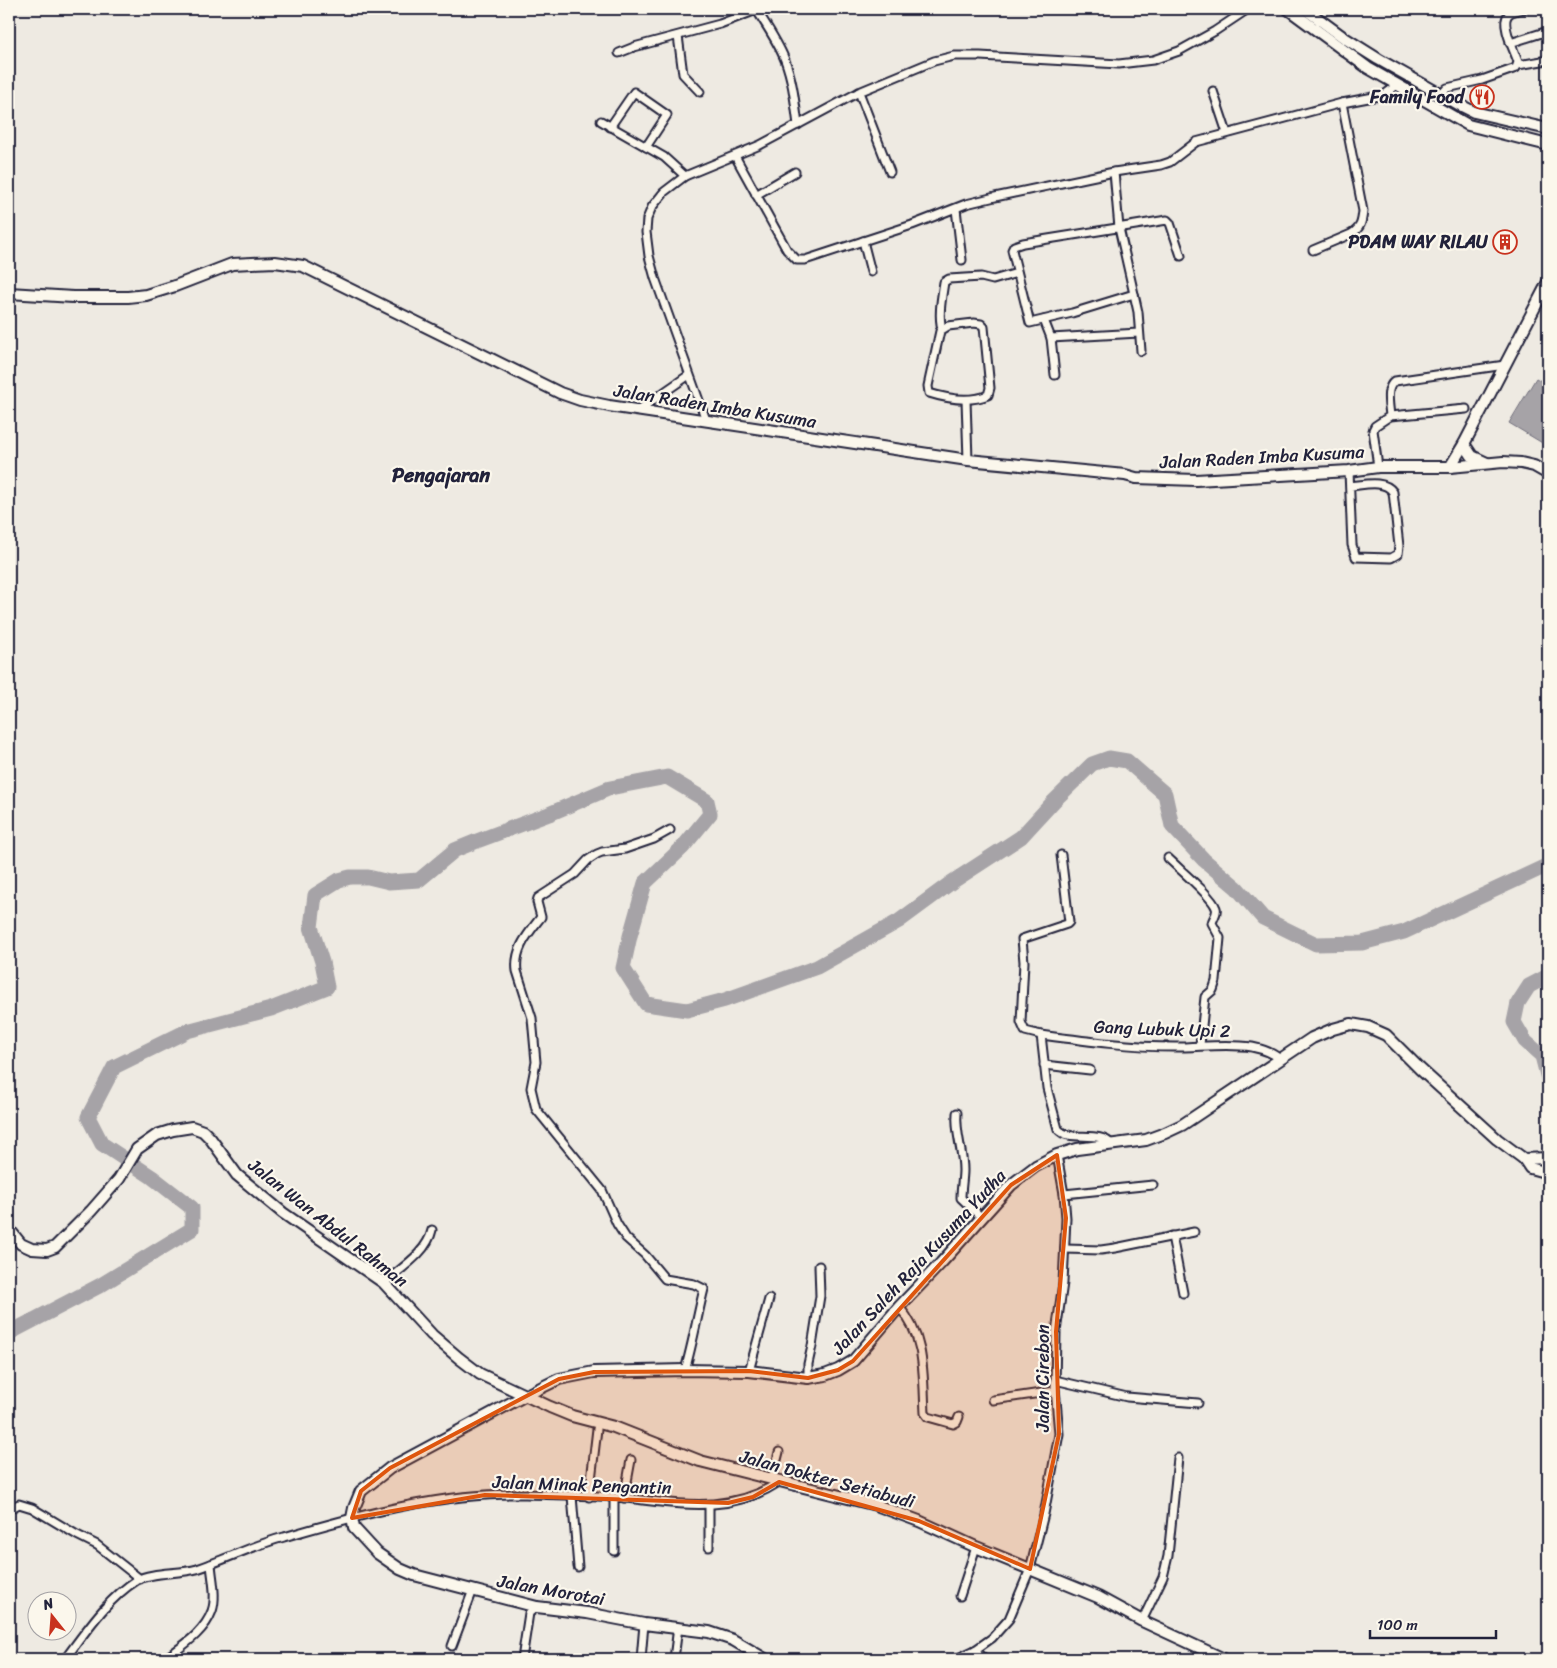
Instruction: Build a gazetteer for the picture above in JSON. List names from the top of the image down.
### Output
{
  "streets": {
    "street": [
      "Jalan Raden Imba Kusuma",
      "Gang Lubuk Upi 2",
      "Jalan Wan Abdul Rahman",
      "Jalan Saleh Raja Kusuma Yudha",
      "Jalan Cirebon",
      "Jalan Dokter Setiabudi",
      "Jalan Minak Pengantin",
      "Jalan Morotai"
    ]
  },
  "crossings": [
    ["Gang Lubuk Upi 2", "Jalan Saleh Raja Kusuma Yudha"],
    ["Jalan Wan Abdul Rahman", "Jalan Saleh Raja Kusuma Yudha"],
    ["Jalan Wan Abdul Rahman", "Jalan Dokter Setiabudi"],
    ["Jalan Saleh Raja Kusuma Yudha", "Jalan Cirebon"],
    ["Jalan Saleh Raja Kusuma Yudha", "Jalan Dokter Setiabudi"],
    ["Jalan Saleh Raja Kusuma Yudha", "Jalan Minak Pengantin"],
    ["Jalan Saleh Raja Kusuma Yudha", "Jalan Morotai"],
    ["Jalan Cirebon", "Jalan Dokter Setiabudi"],
    ["Jalan Dokter Setiabudi", "Jalan Minak Pengantin"],
    ["Jalan Minak Pengantin", "Jalan Morotai"]
  ],
  "districts": ["Pengajaran"],
  "places": {
    "restaurant": ["Family Food"],
    "building": ["PDAM WAY RILAU"]
  },
  "scale_bar": "100 m",
  "north": "top"
}
